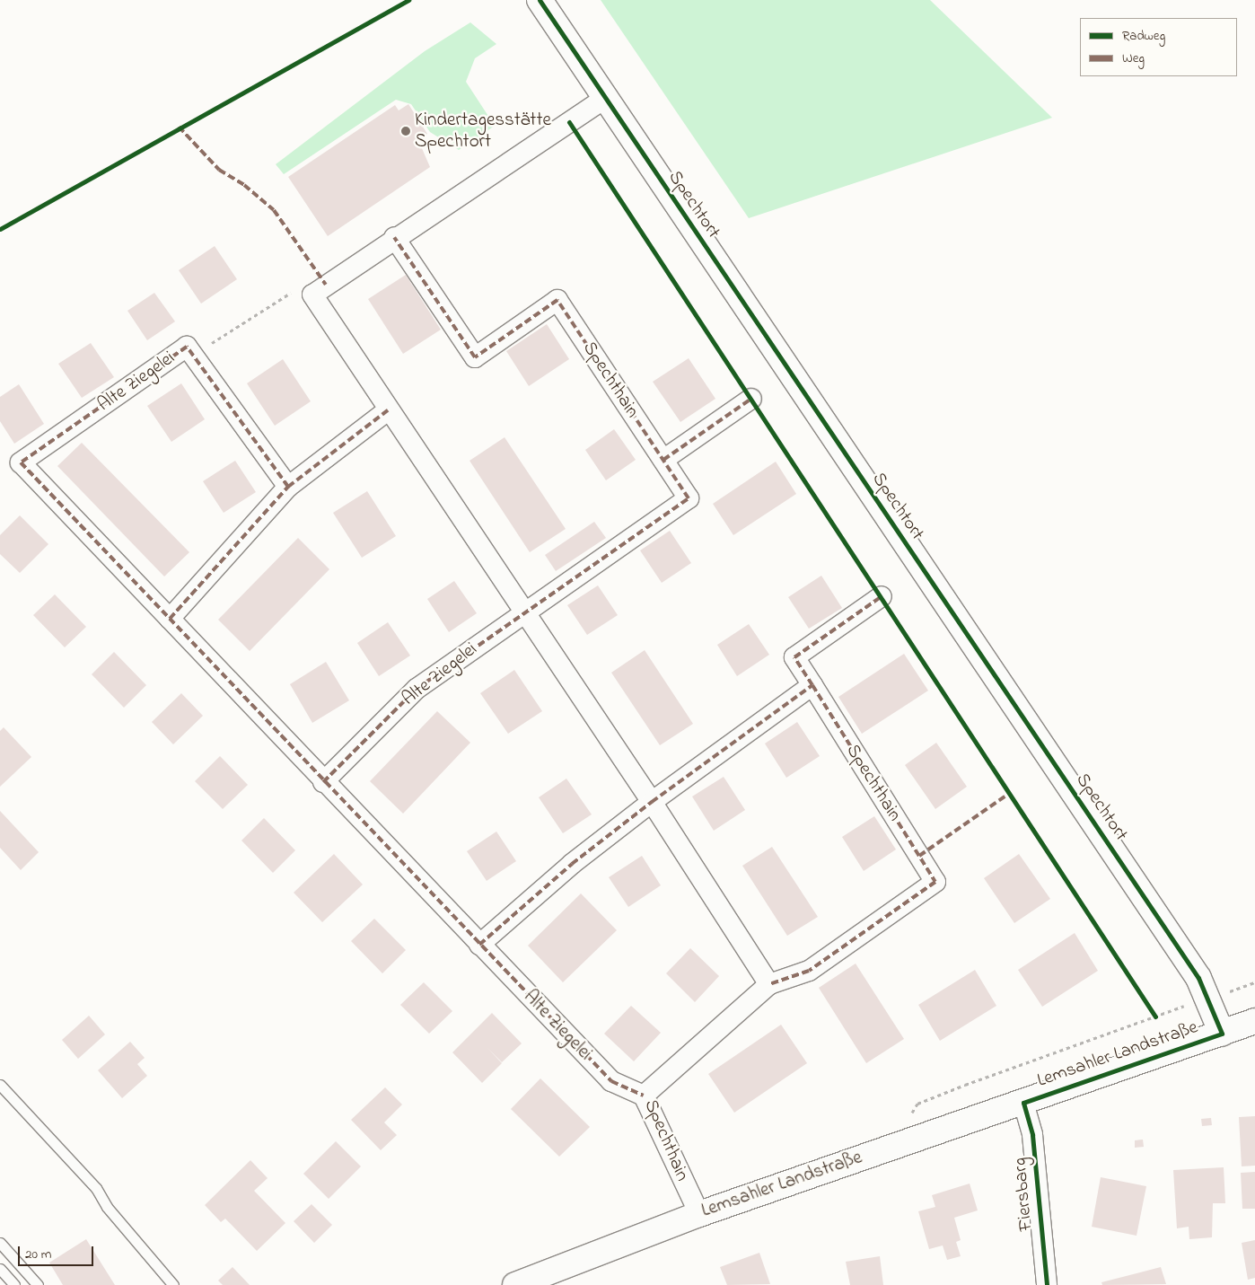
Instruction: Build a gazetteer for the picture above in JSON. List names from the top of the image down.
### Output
{
  "streets": {
    "street": [
      "Spechtort",
      "Spechthain",
      "Alte Ziegelei",
      "Lemsahler Landstraße",
      "Fiersbarg"
    ]
  },
  "crossings": [
    ["Spechtort", "Lemsahler Landstraße"],
    ["Spechthain", "Alte Ziegelei"],
    ["Spechthain", "Lemsahler Landstraße"],
    ["Lemsahler Landstraße", "Fiersbarg"]
  ],
  "places": ["Kindertagesstätte Spechtort"],
  "legend": ["Radweg", "Weg"],
  "scale_bar": "20 m"
}
